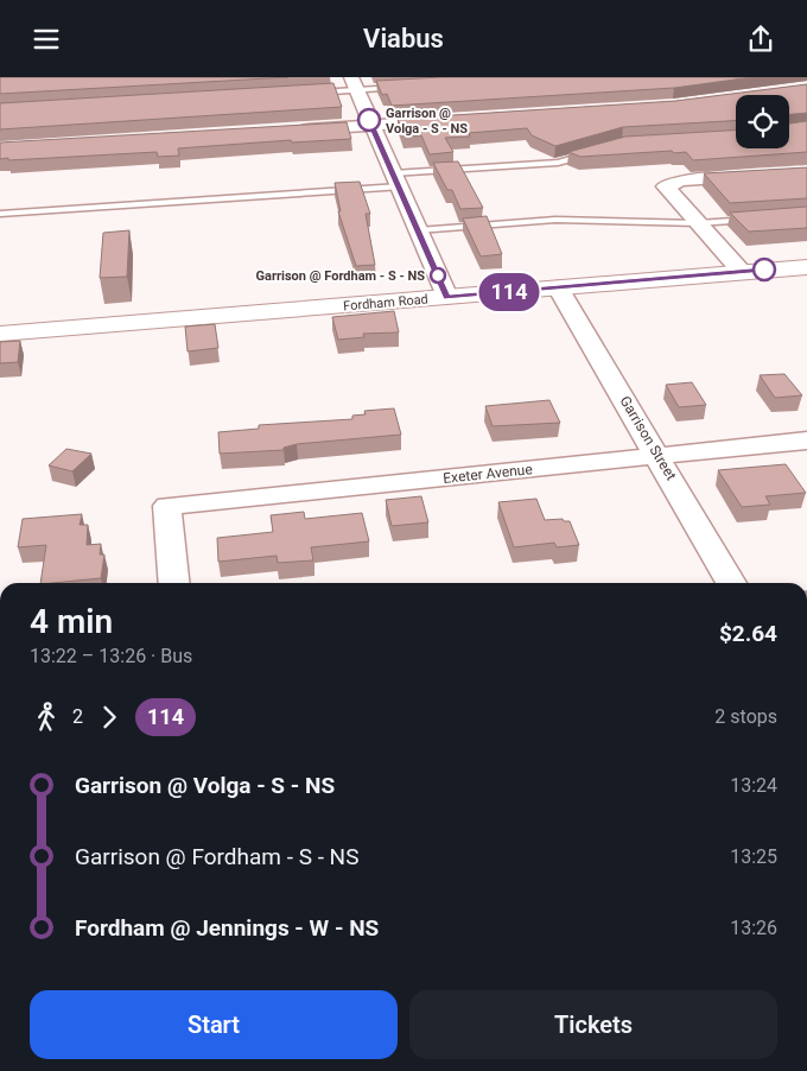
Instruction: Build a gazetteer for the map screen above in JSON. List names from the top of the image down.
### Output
{
  "streets": {
    "street": ["Fordham Road", "Garrison Street", "Exeter Avenue"]
  },
  "crossings": [
    ["Fordham Road", "Garrison Street"],
    ["Garrison Street", "Exeter Avenue"]
  ],
  "places": ["Garrison @ Volga - S - NS", "Garrison @ Fordham - S - NS"],
  "lines": ["bus line 114"],
  "page": {
    "header": "Viabus",
    "on_map": "114",
    "heading": ["4 min", "13:22 – 13:26 · Bus", "$2.64"],
    "legs": ["2", "114", "2 stops"],
    "list": [
      {
        "name": "Garrison @ Volga - S - NS",
        "value": "13:24"
      },
      {
        "name": "Garrison @ Fordham - S - NS",
        "value": "13:25"
      },
      {
        "name": "Fordham @ Jennings - W - NS",
        "value": "13:26"
      }
    ],
    "buttons": ["Start", "Tickets"]
  }
}
